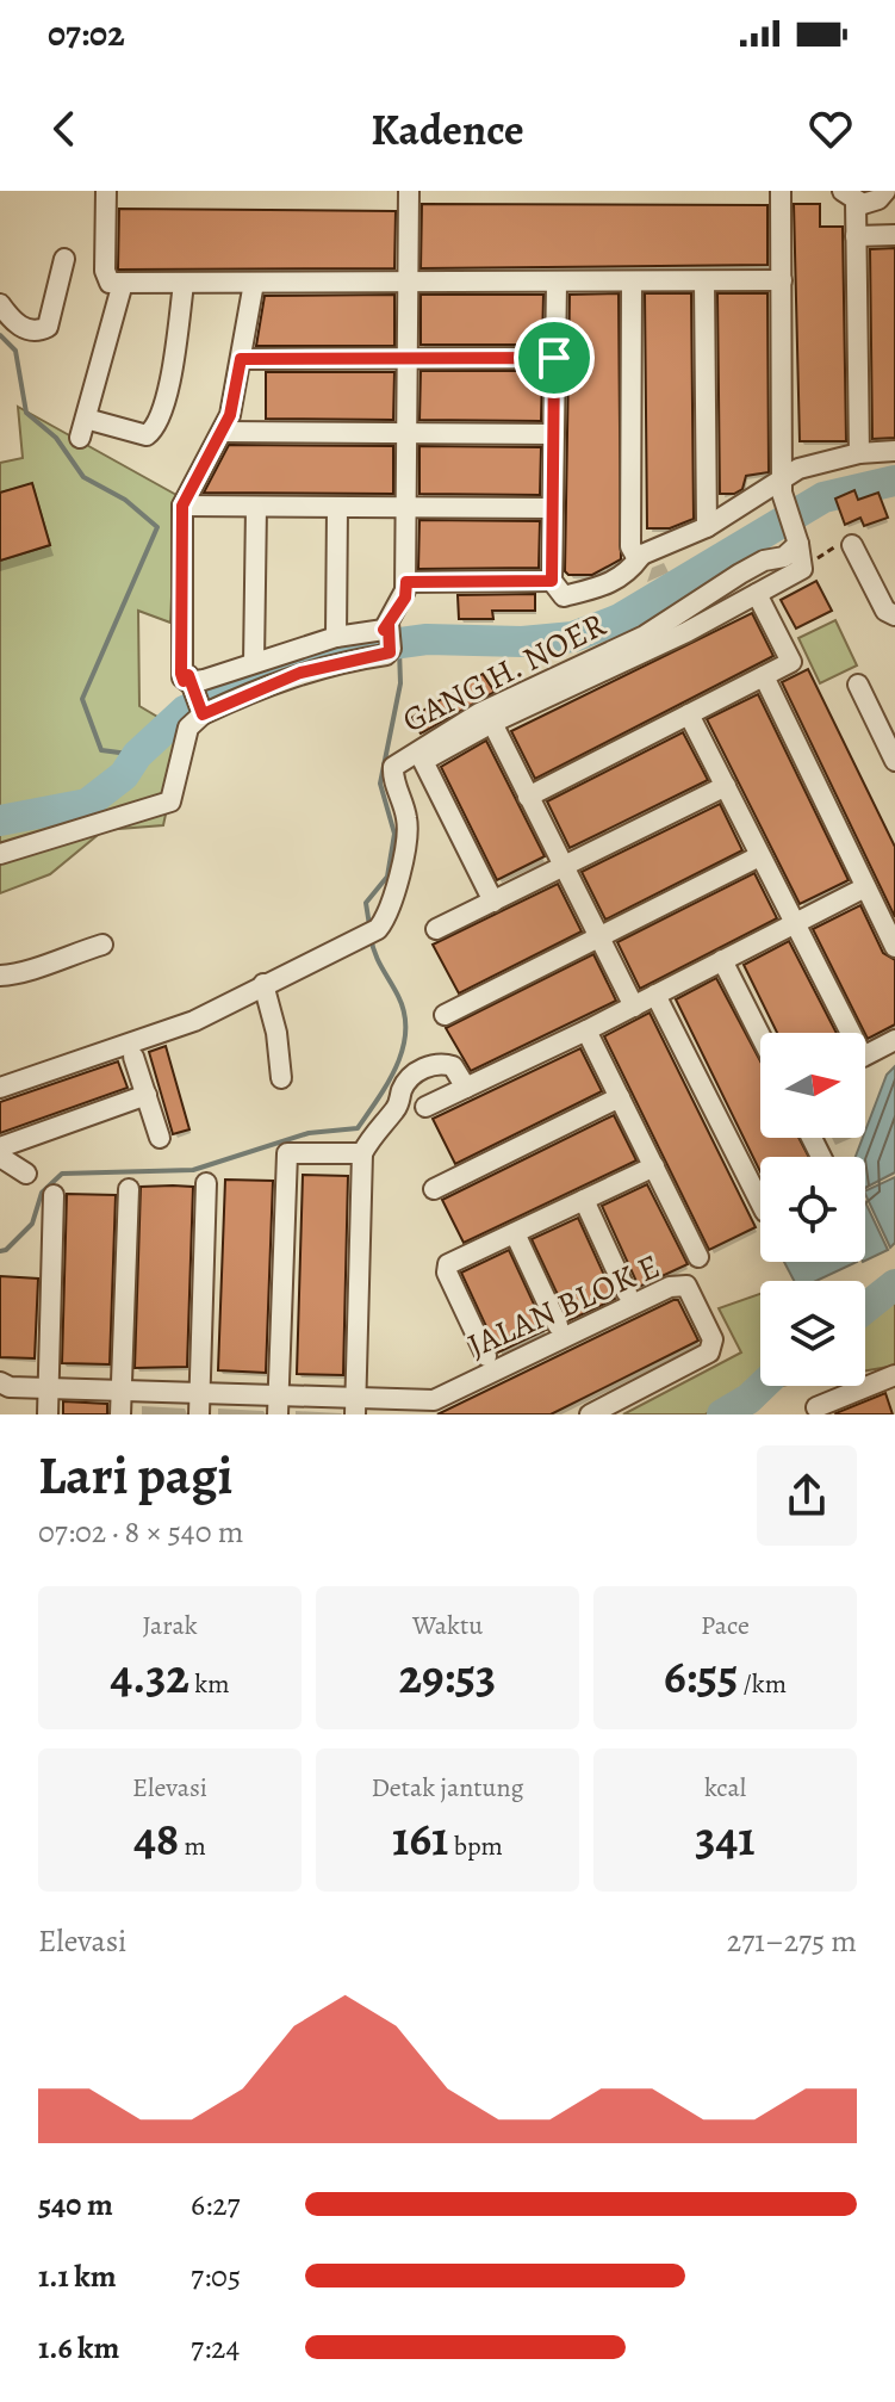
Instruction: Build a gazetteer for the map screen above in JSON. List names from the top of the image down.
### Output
{
  "streets": {
    "street": ["GANG H. NOER", "JALAN BLOK E"]
  },
  "north": "right",
  "page": {
    "status": "07:02",
    "header": "Kadence",
    "heading": ["Lari pagi", "07:02 · 8 × 540 m"],
    "stats": [
      ["Jarak", "4.32 km"],
      ["Waktu", "29:53"],
      ["Pace", "6:55 /km"],
      ["Elevasi", "48 m"],
      ["Detak jantung", "161 bpm"],
      ["kcal", "341"]
    ],
    "chart": ["Elevasi", "271–275 m"],
    "list": [
      {
        "name": "540 m",
        "note": "6:27"
      },
      {
        "name": "1.1 km",
        "note": "7:05"
      },
      {
        "name": "1.6 km",
        "note": "7:24"
      }
    ]
  }
}
